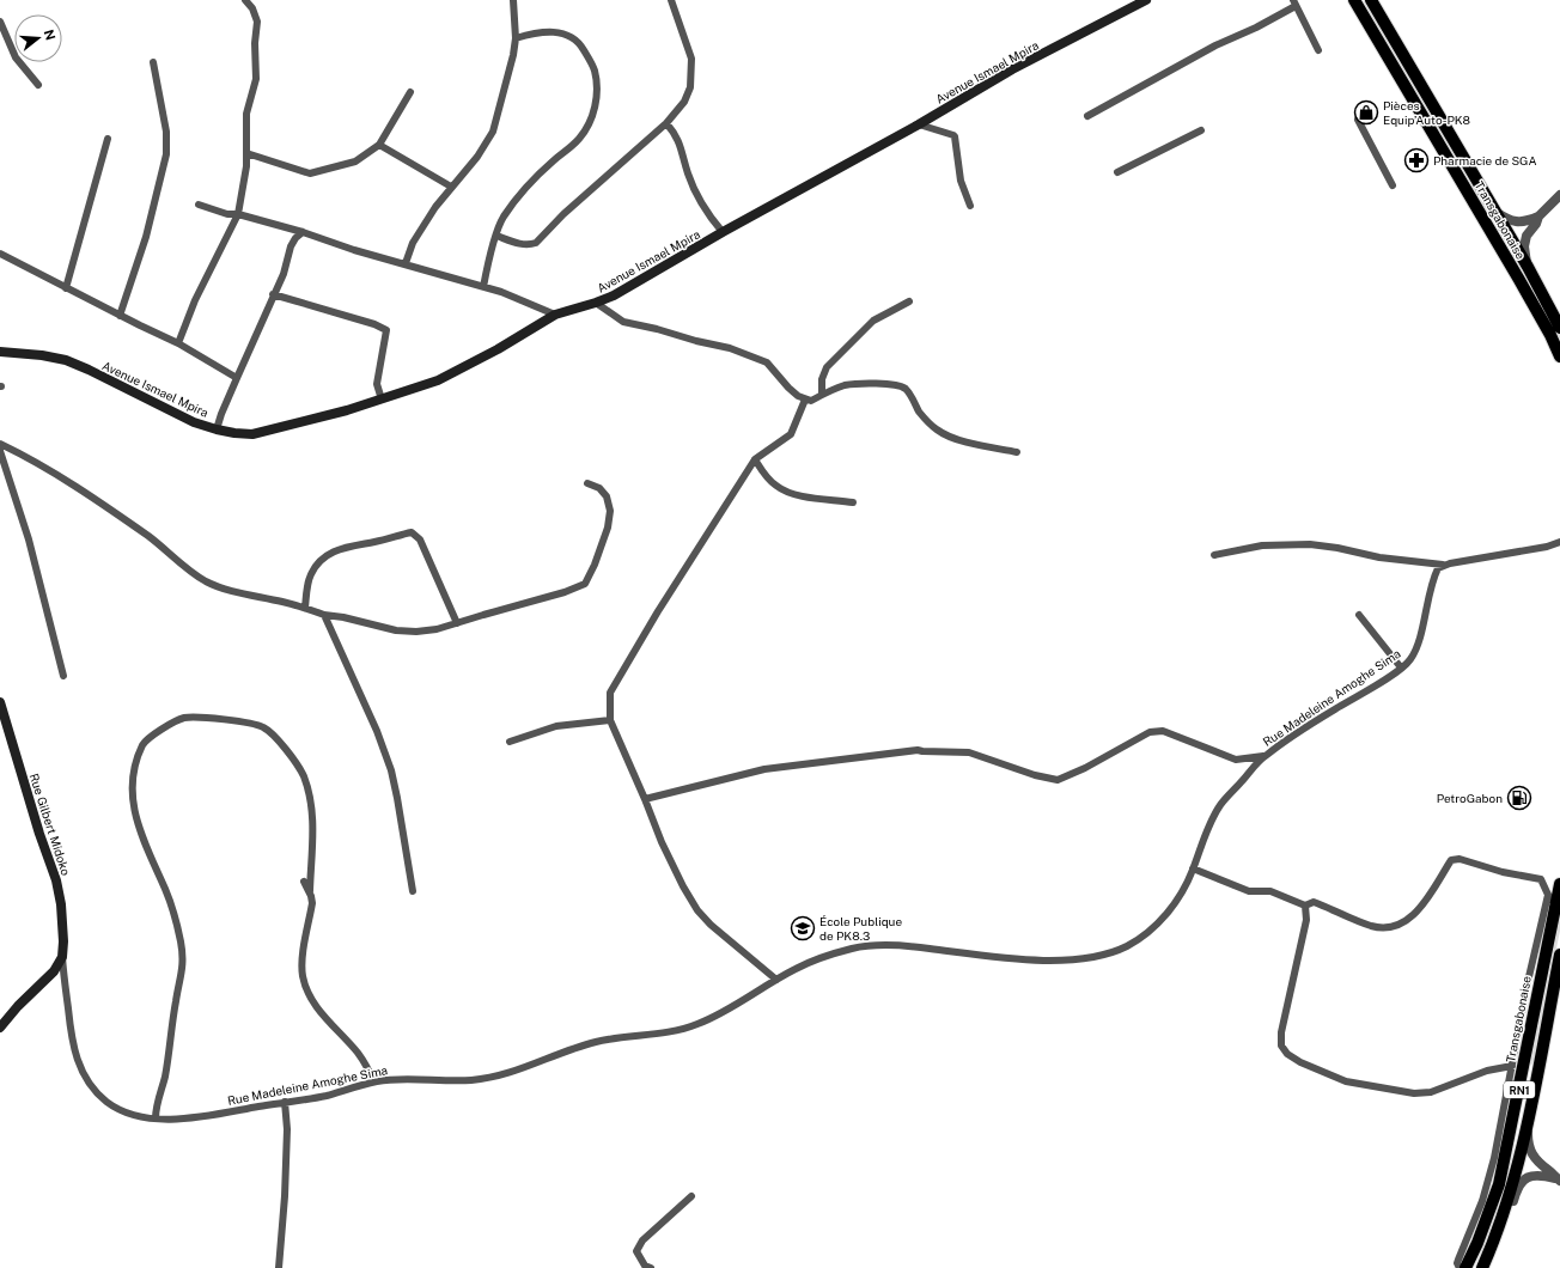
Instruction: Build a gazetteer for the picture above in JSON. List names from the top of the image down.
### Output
{
  "streets": {
    "highway": ["Transgabonaise", "RN1"],
    "main road": ["Avenue Ismael Mpira", "Rue Gilbert Midoko"],
    "street": ["Rue Madeleine Amoghe Sima"]
  },
  "crossings": [
    ["Rue Madeleine Amoghe Sima", "Rue Gilbert Midoko"]
  ],
  "places": {
    "shop": ["Pièces Equip’Auto-PK8"],
    "pharmacy": ["Pharmacie de SGA"],
    "fuel station": ["PetroGabon"],
    "school or university": ["École Publique de PK8.3"]
  },
  "north": "right"
}
